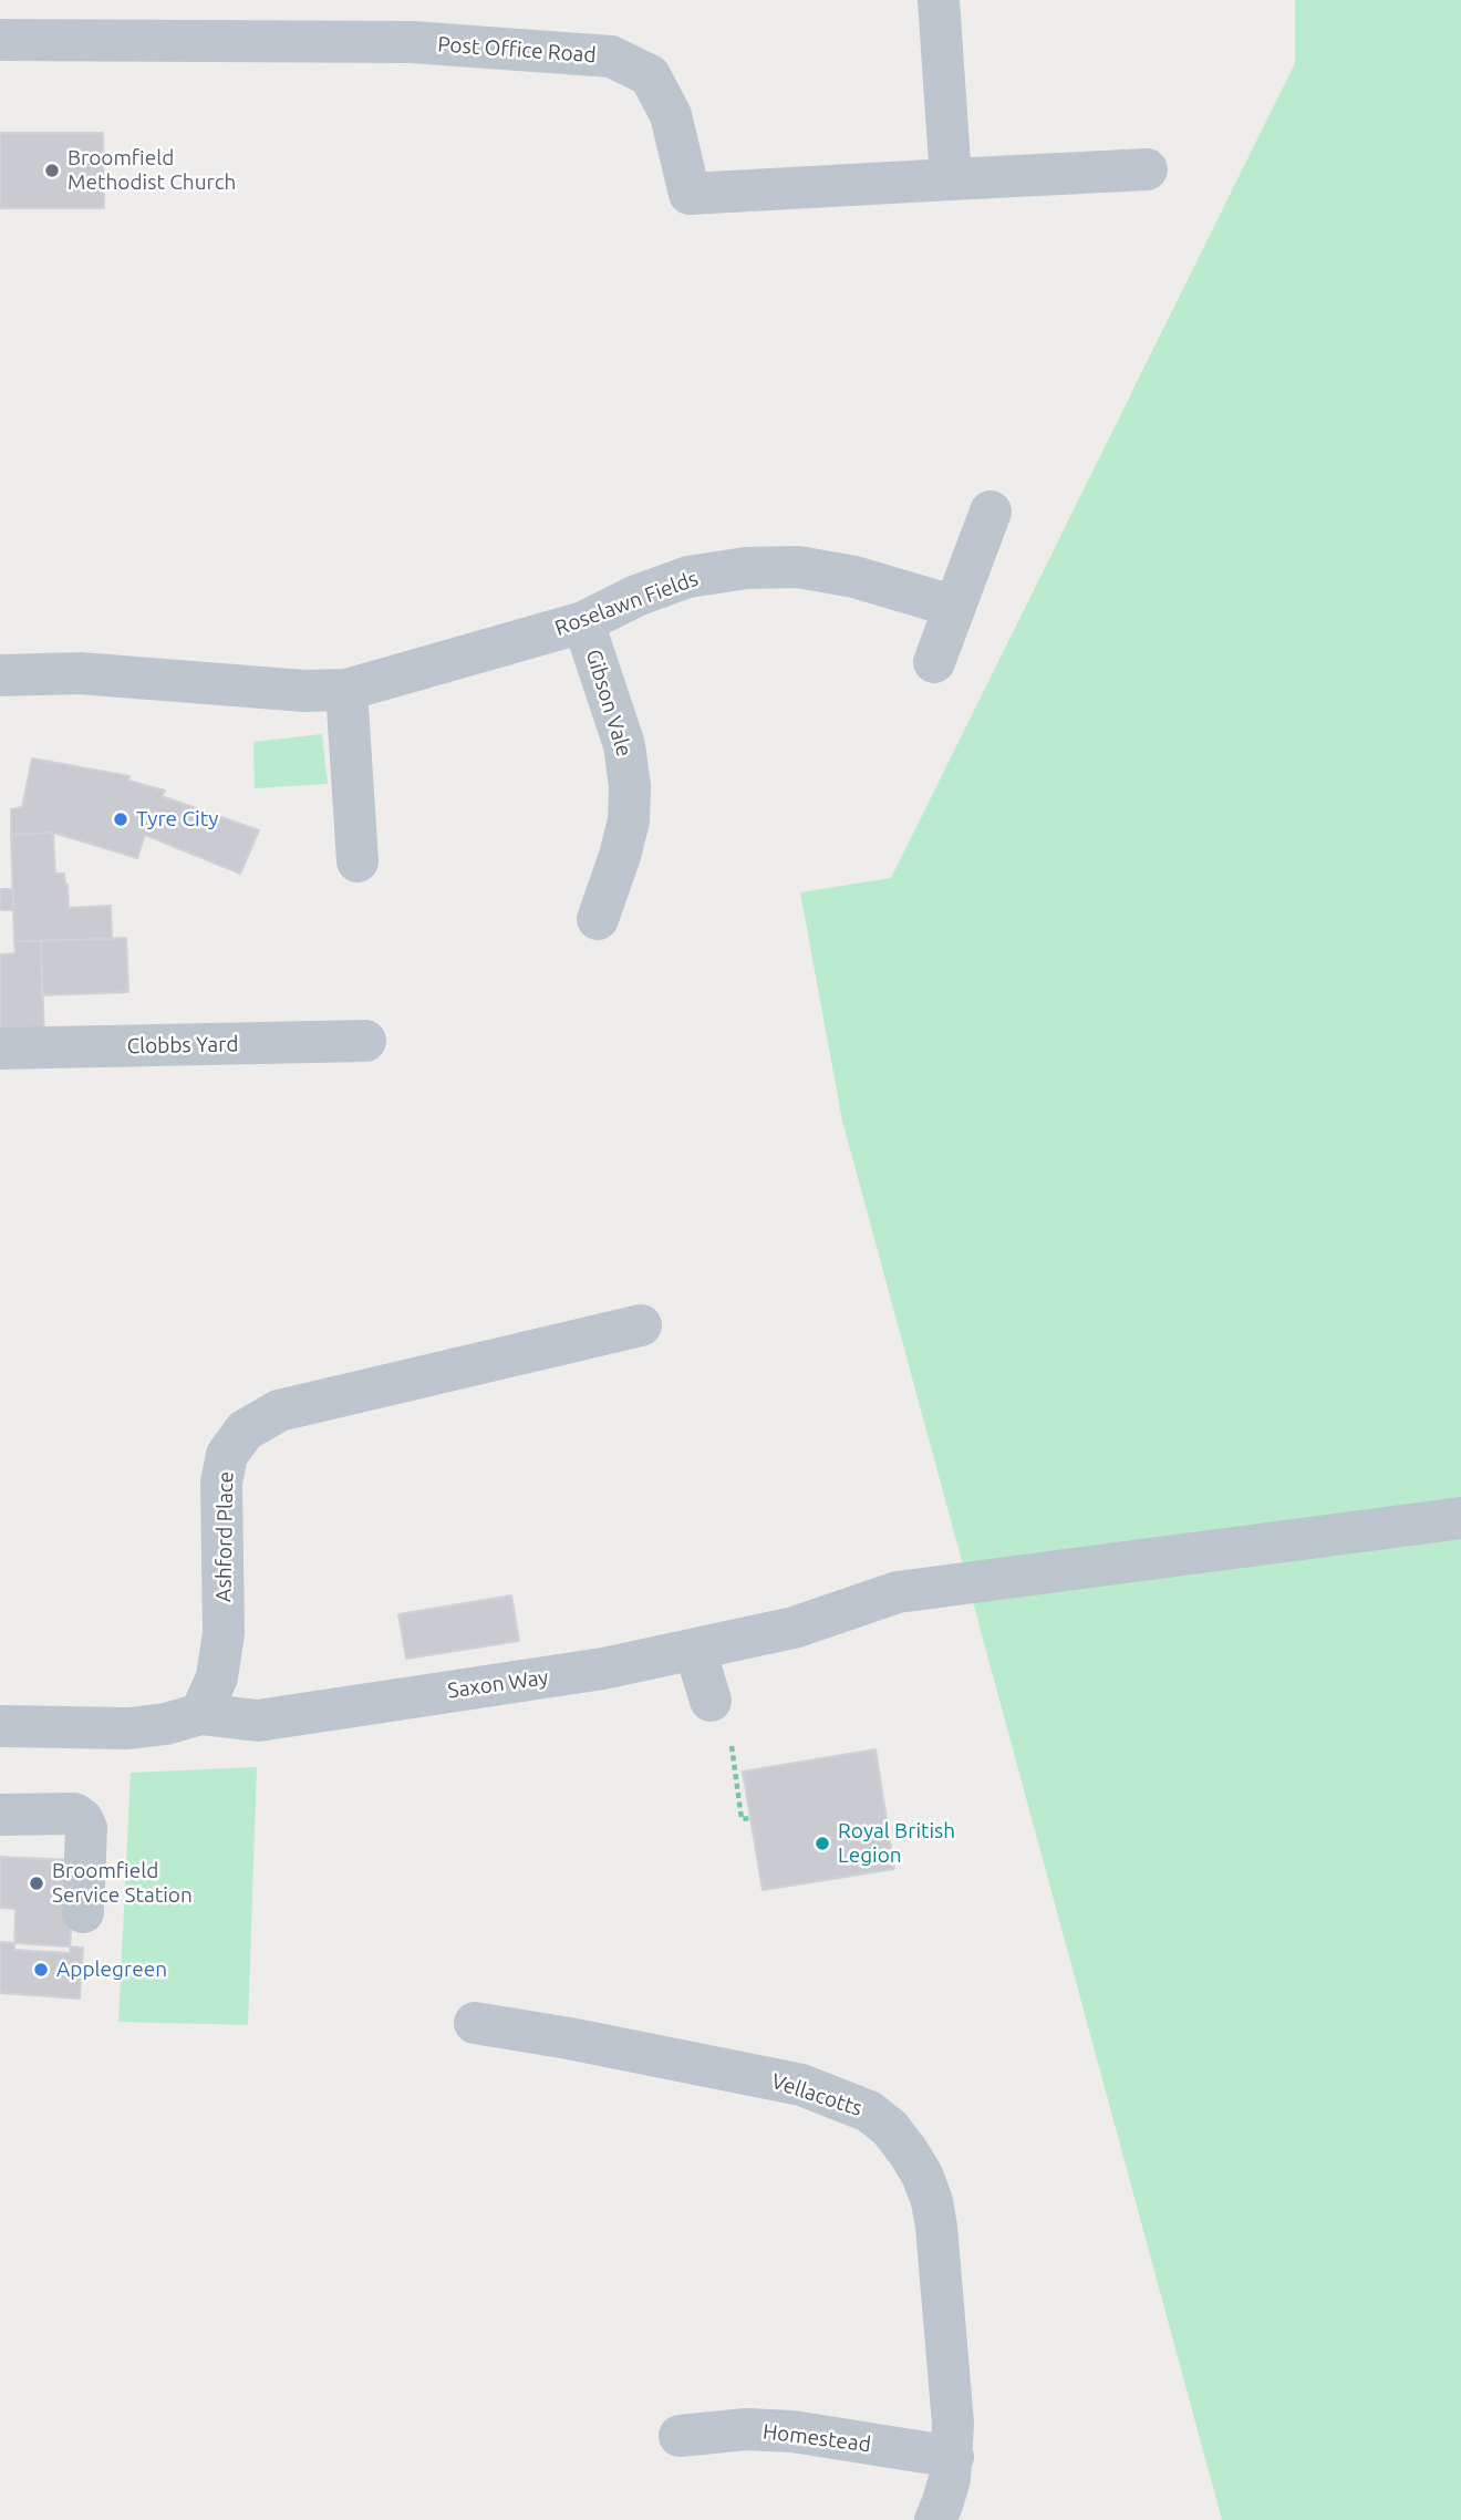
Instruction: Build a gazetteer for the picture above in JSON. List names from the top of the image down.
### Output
{
  "streets": {
    "street": [
      "Post Office Road",
      "Roselawn Fields",
      "Gibson Vale",
      "Clobbs Yard",
      "Ashford Place",
      "Saxon Way",
      "Vellacotts",
      "Homestead"
    ]
  },
  "crossings": [
    ["Roselawn Fields", "Gibson Vale"],
    ["Ashford Place", "Saxon Way"],
    ["Vellacotts", "Homestead"]
  ],
  "places": [
    "Broomfield Methodist Church",
    "Tyre City",
    "Royal British Legion",
    "Broomfield Service Station",
    "Applegreen"
  ]
}
